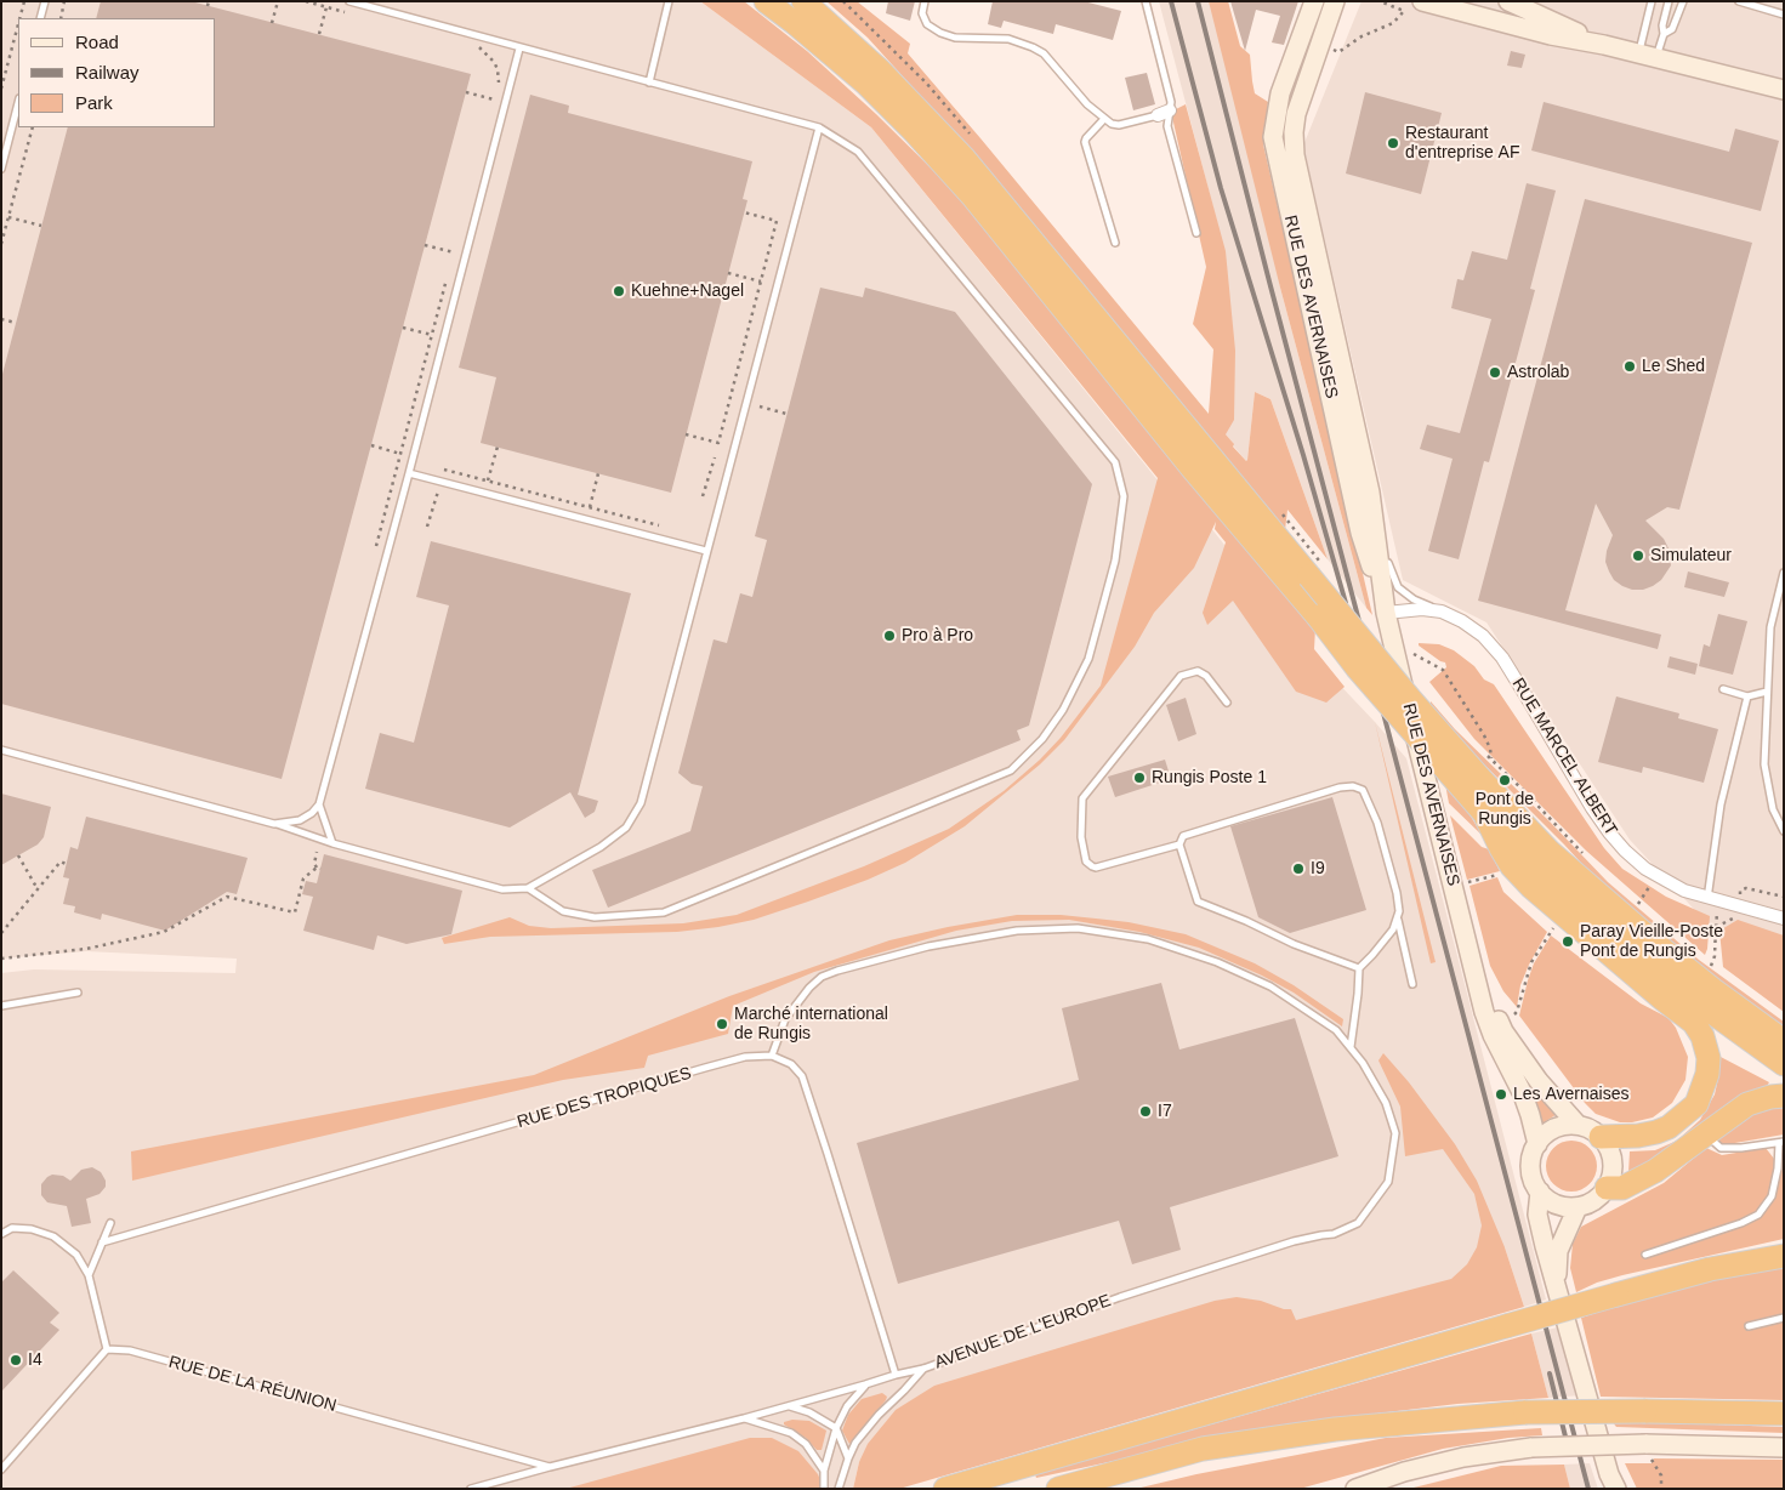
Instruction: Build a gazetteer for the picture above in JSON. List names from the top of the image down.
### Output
{
  "streets": {
    "main road": ["RUE DES AVERNAISES"],
    "street": ["RUE MARCEL ALBERT"],
    "lane": ["RUE DES TROPIQUES", "AVENUE DE L'EUROPE", "RUE DE LA RÉUNION"]
  },
  "crossings": [
    ["RUE DES AVERNAISES", "RUE MARCEL ALBERT"],
    ["RUE DES TROPIQUES", "AVENUE DE L'EUROPE"],
    ["AVENUE DE L'EUROPE", "RUE DE LA RÉUNION"]
  ],
  "places": [
    "Restaurant d'entreprise AF",
    "Kuehne+Nagel",
    "Le Shed",
    "Astrolab",
    "Simulateur",
    "Pro à Pro",
    "Rungis Poste 1",
    "Pont de Rungis",
    "I9",
    "Paray Vieille-Poste Pont de Rungis",
    "Marché international de Rungis",
    "Les Avernaises",
    "I7",
    "I4"
  ],
  "legend": ["Road", "Railway", "Park"]
}
